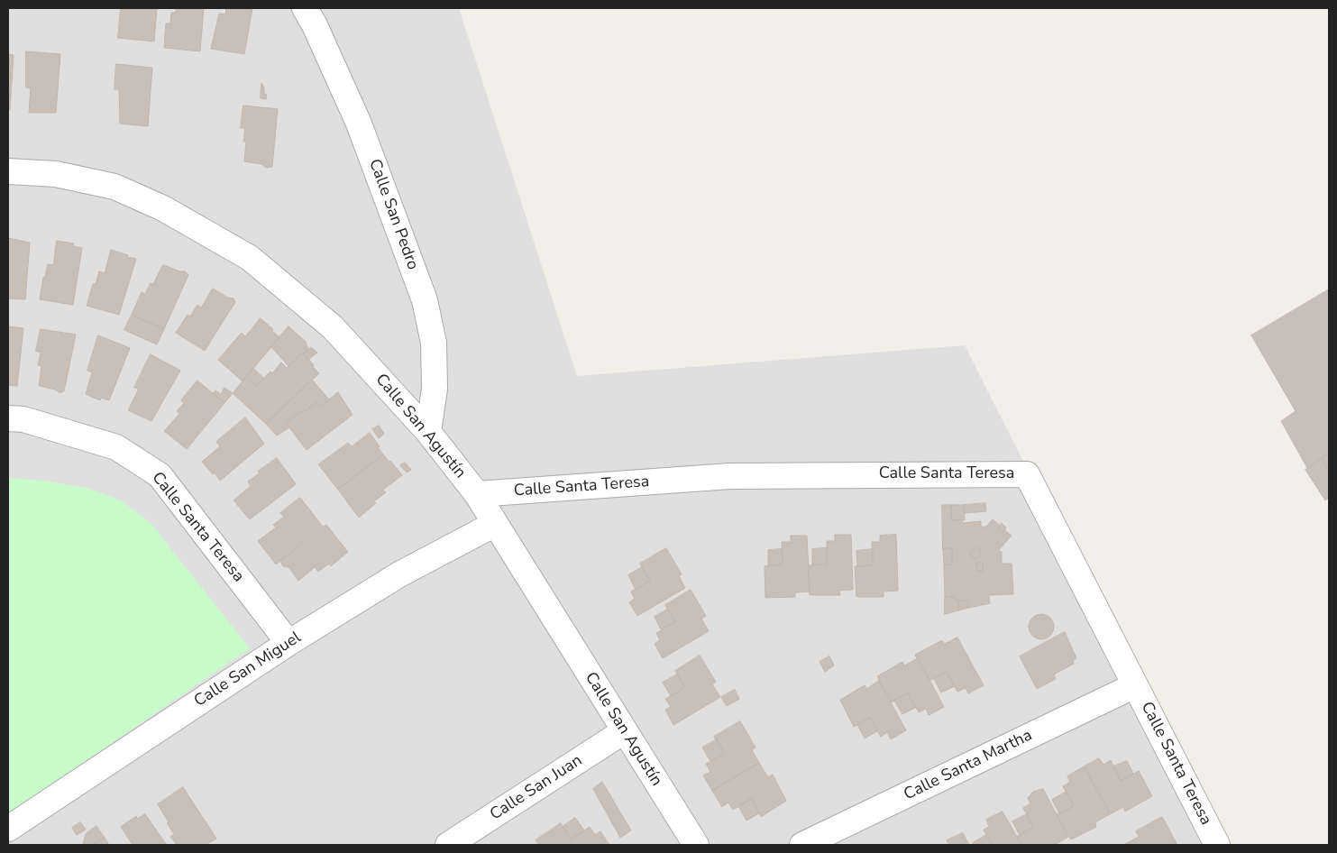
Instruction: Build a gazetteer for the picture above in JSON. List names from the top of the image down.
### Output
{
  "streets": {
    "street": [
      "Calle San Pedro",
      "Calle San Agustín",
      "Calle Santa Teresa",
      "Calle San Miguel",
      "Calle Santa Martha",
      "Calle San Juan"
    ]
  },
  "crossings": [
    ["Calle San Pedro", "Calle San Agustín"],
    ["Calle San Agustín", "Calle Santa Teresa"],
    ["Calle San Agustín", "Calle San Miguel"],
    ["Calle San Agustín", "Calle San Juan"],
    ["Calle Santa Teresa", "Calle San Miguel"],
    ["Calle Santa Teresa", "Calle Santa Martha"]
  ]
}
